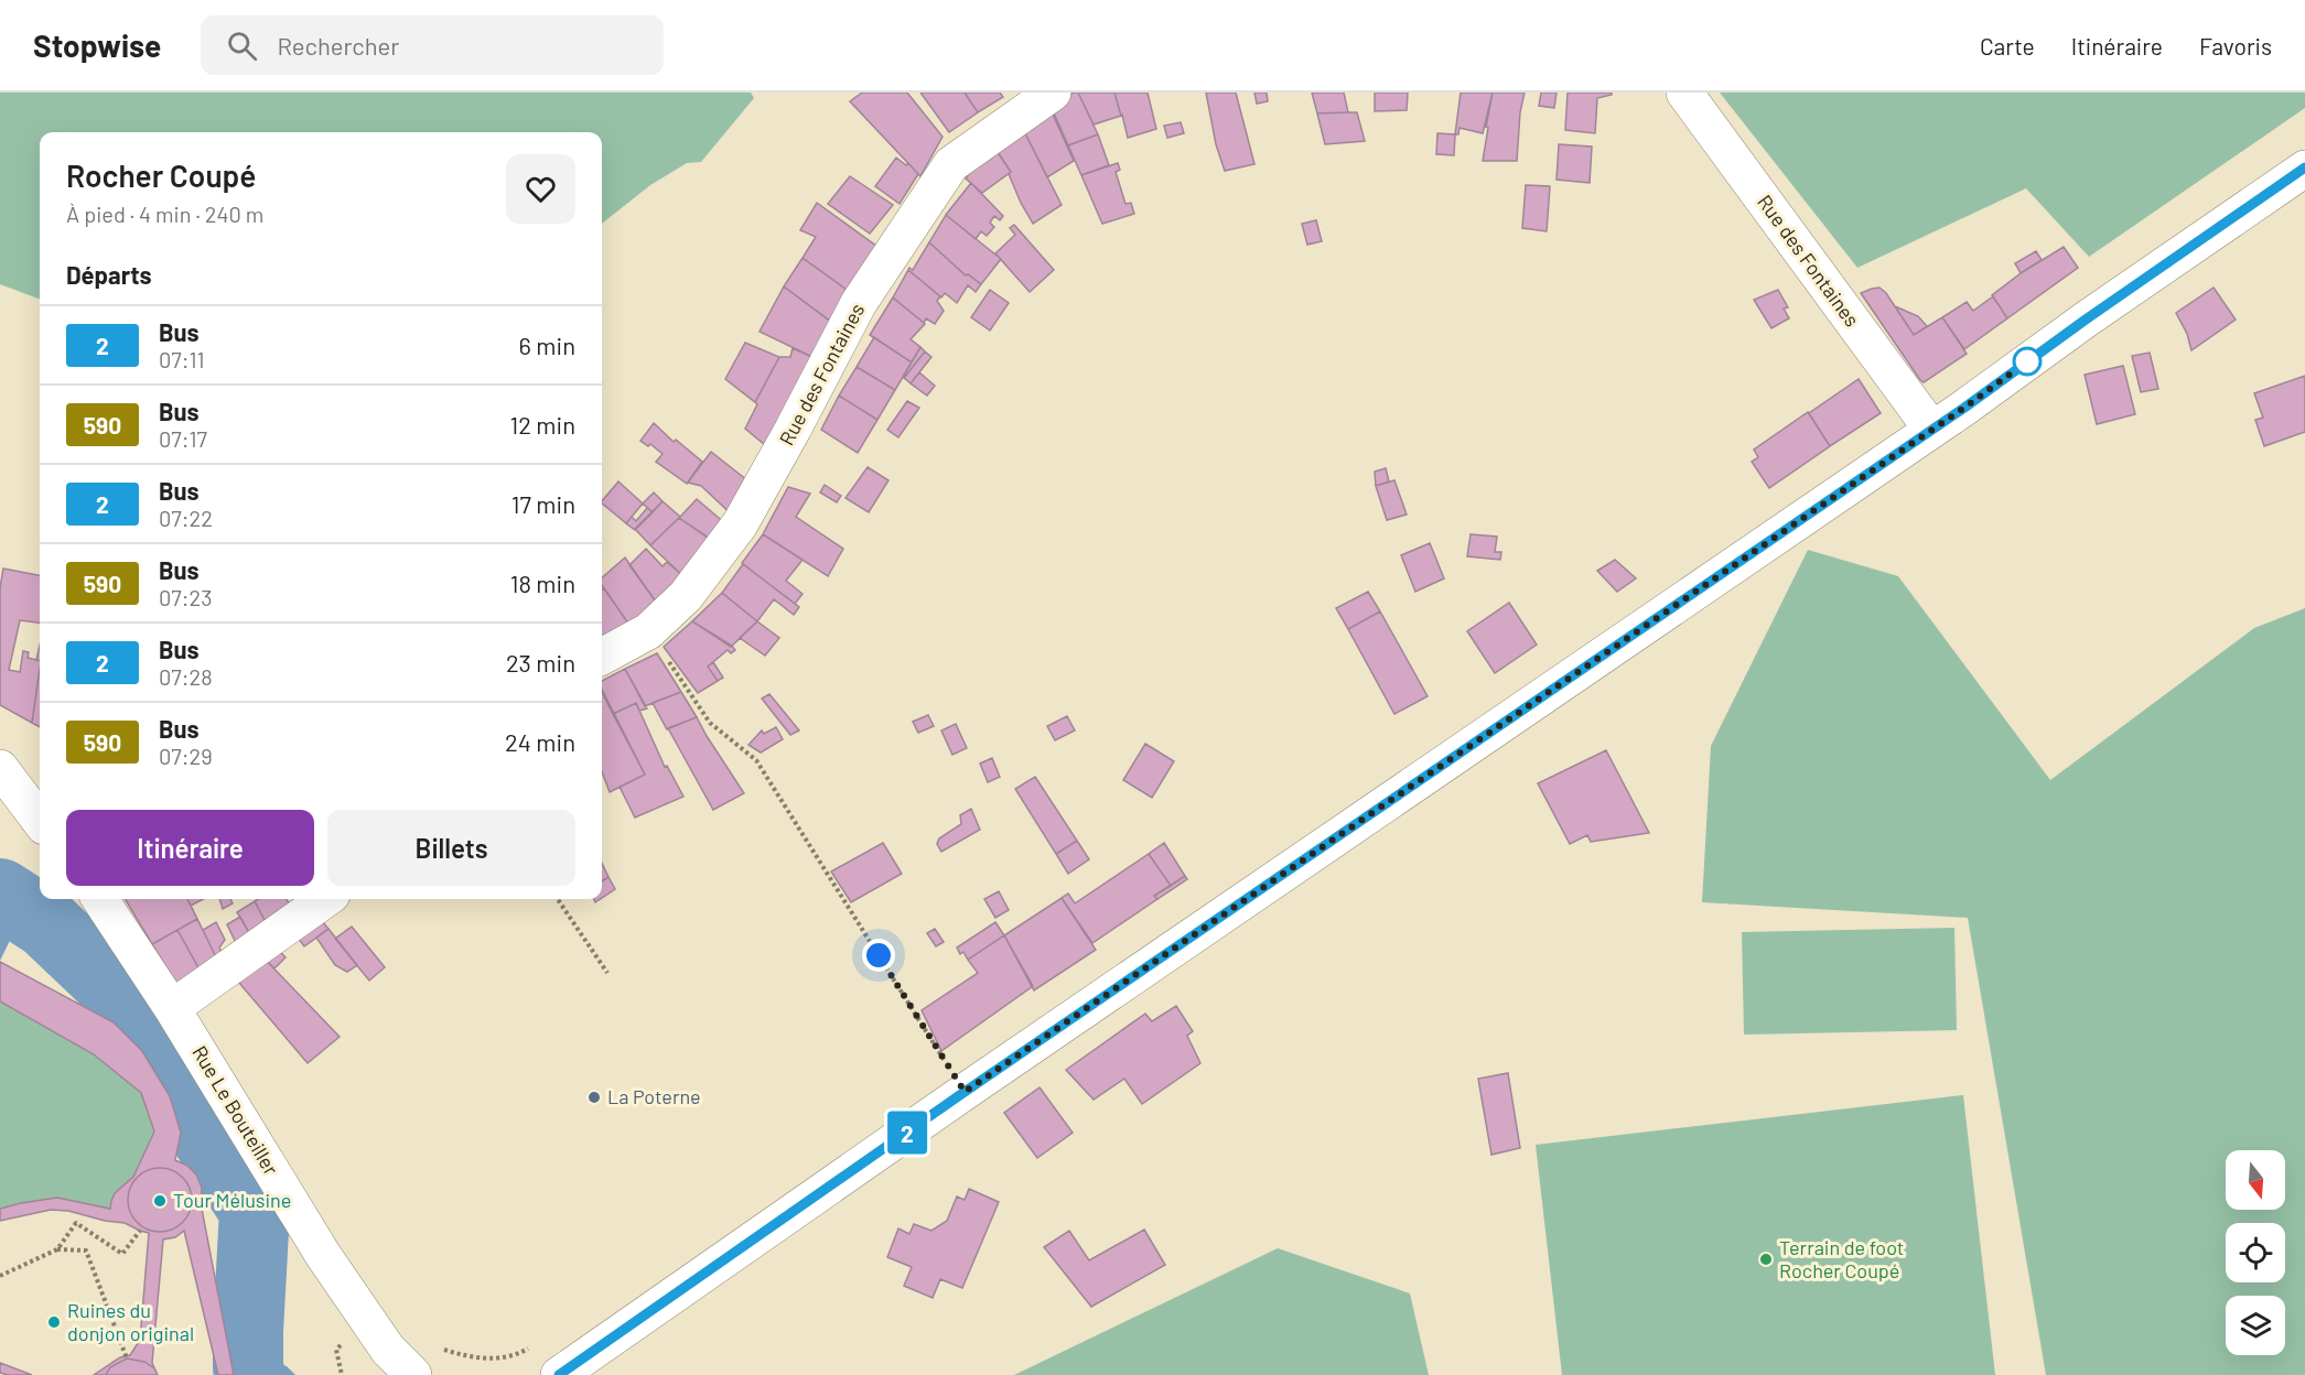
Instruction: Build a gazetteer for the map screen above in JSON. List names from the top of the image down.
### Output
{
  "streets": {
    "main road": ["Rue des Fontaines", "Rue Le Bouteiller"]
  },
  "places": [
    "La Poterne",
    "Tour Mélusine",
    "Terrain de foot Rocher Coupé",
    "Ruines du donjon original"
  ],
  "lines": ["bus line 2"],
  "north": "bottom",
  "page": {
    "header": "Stopwise",
    "search": "Rechercher",
    "nav": ["Carte", "Itinéraire", "Favoris"],
    "on_map": "2",
    "heading": [
      ["Rocher Coupé", "À pied · 4 min · 240 m"],
      "Départs"
    ],
    "list": [
      {
        "mark": "2",
        "name": "Bus",
        "note": "07:11",
        "value": "6 min"
      },
      {
        "mark": "590",
        "name": "Bus",
        "note": "07:17",
        "value": "12 min"
      },
      {
        "mark": "2",
        "name": "Bus",
        "note": "07:22",
        "value": "17 min"
      },
      {
        "mark": "590",
        "name": "Bus",
        "note": "07:23",
        "value": "18 min"
      },
      {
        "mark": "2",
        "name": "Bus",
        "note": "07:28",
        "value": "23 min"
      },
      {
        "mark": "590",
        "name": "Bus",
        "note": "07:29",
        "value": "24 min"
      }
    ],
    "buttons": ["Itinéraire", "Billets"]
  }
}
